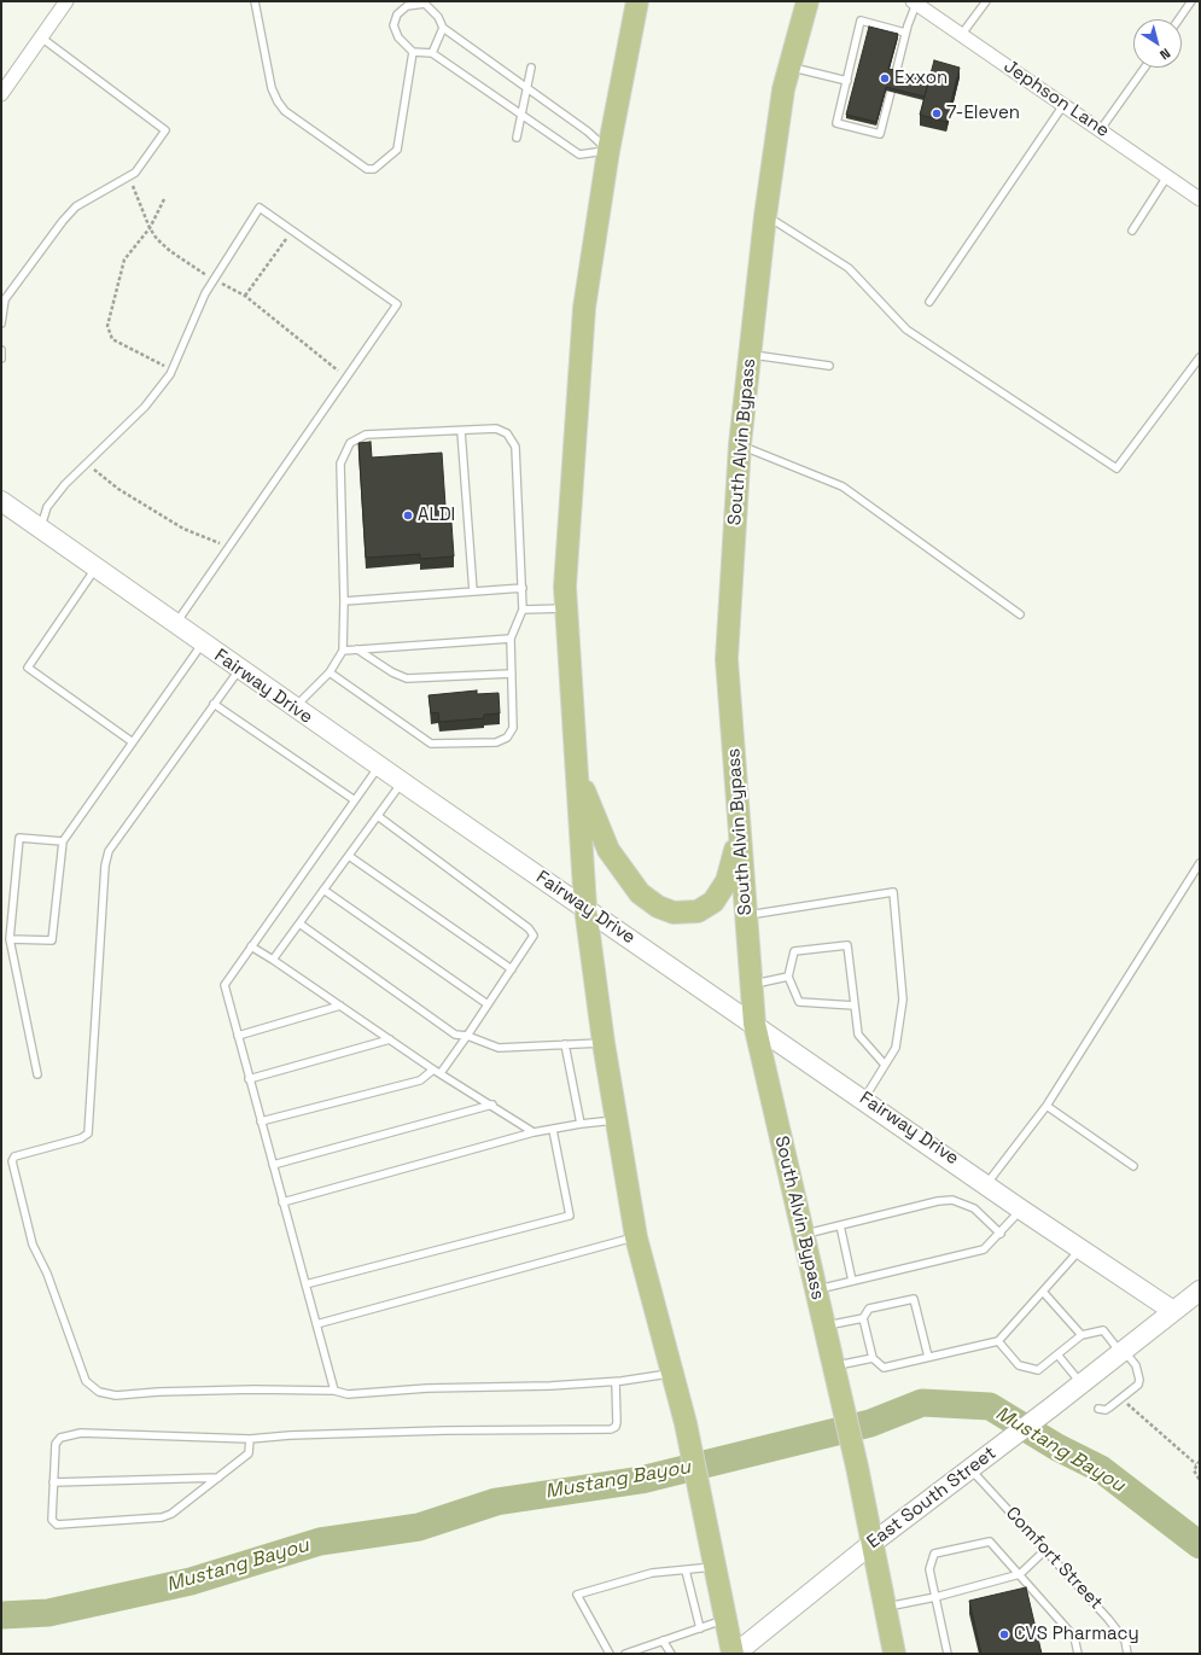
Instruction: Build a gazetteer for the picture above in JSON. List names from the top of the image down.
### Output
{
  "streets": {
    "main road": ["South Alvin Bypass"],
    "street": ["Jephson Lane", "Fairway Drive", "East South Street"],
    "lane": ["Comfort Street"]
  },
  "crossings": [
    ["South Alvin Bypass", "Fairway Drive"],
    ["South Alvin Bypass", "East South Street"],
    ["Fairway Drive", "East South Street"],
    ["East South Street", "Comfort Street"]
  ],
  "water": ["Mustang Bayou"],
  "places": [
    "Exxon",
    "7-Eleven",
    "ALDI",
    "CVS Pharmacy"
  ],
  "north": "bottom right"
}
